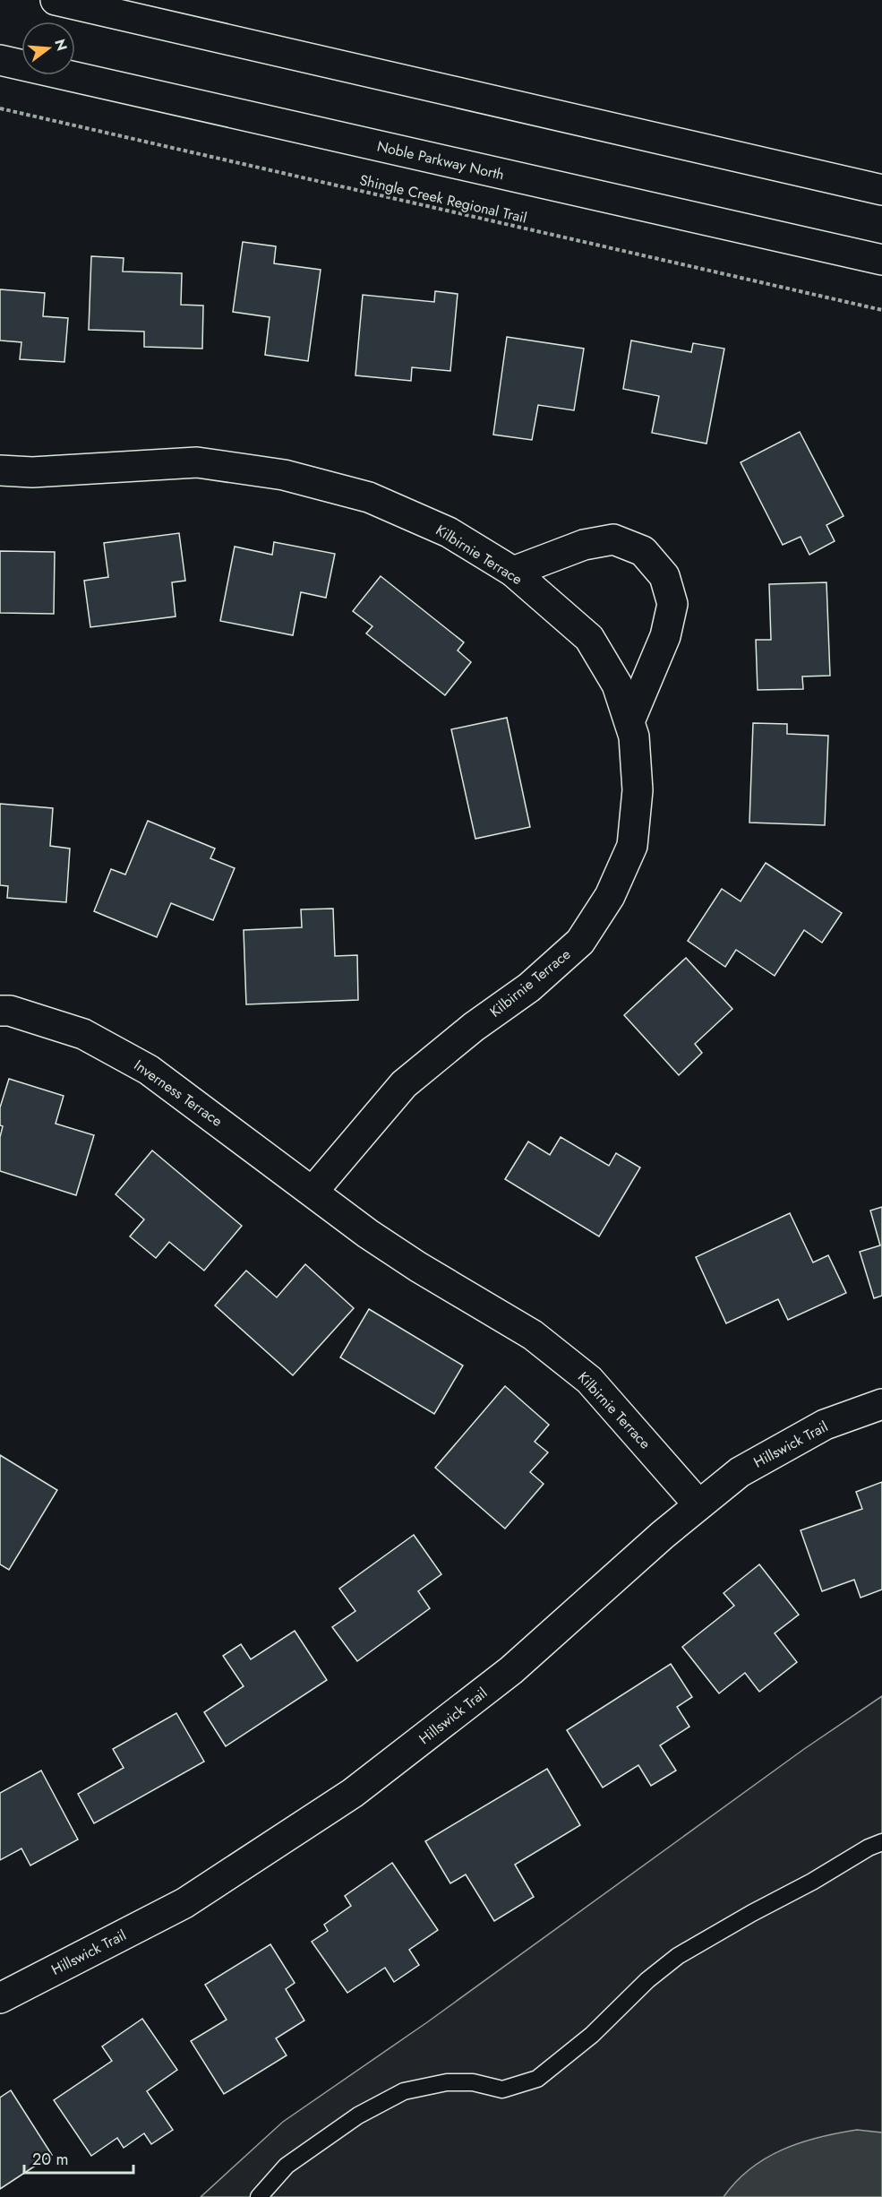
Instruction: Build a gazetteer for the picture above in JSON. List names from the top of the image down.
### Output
{
  "streets": {
    "street": [
      "Noble Parkway North",
      "Kilbirnie Terrace",
      "Inverness Terrace",
      "Hillswick Trail"
    ],
    "path": ["Shingle Creek Regional Trail"]
  },
  "crossings": [
    ["Kilbirnie Terrace", "Inverness Terrace"],
    ["Kilbirnie Terrace", "Hillswick Trail"]
  ],
  "scale_bar": "20 m",
  "north": "right"
}
